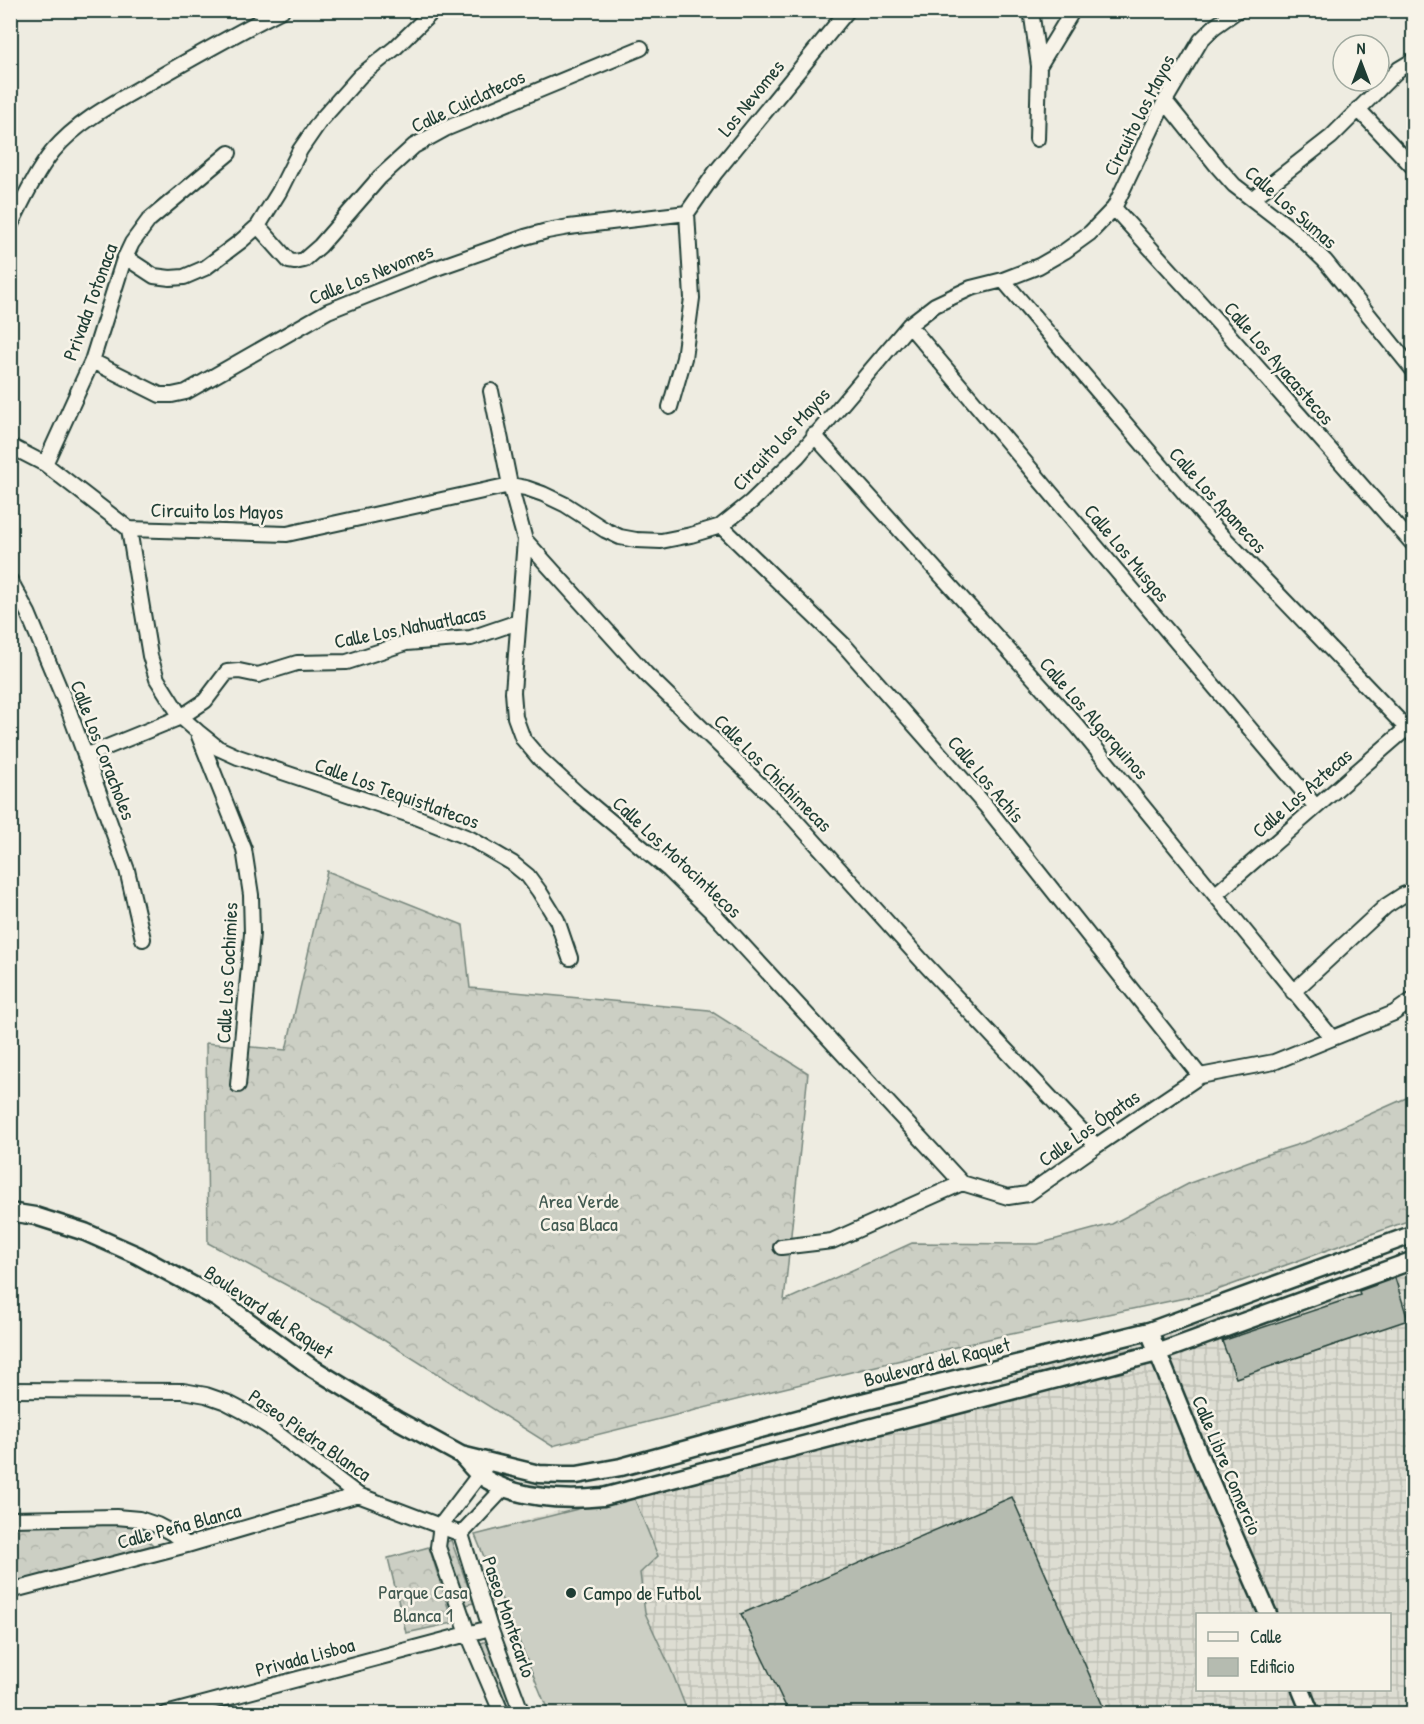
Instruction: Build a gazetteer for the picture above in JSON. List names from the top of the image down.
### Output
{
  "streets": {
    "street": [
      "Los Nevomes",
      "Calle Cuiclatecos",
      "Circuito los Mayos",
      "Calle Los Sumas",
      "Calle Los Nevomes",
      "Privada Totonaca",
      "Calle Los Ayacastecos",
      "Calle Los Apanecos",
      "Calle Los Musgos",
      "Calle Los Nahuatlacas",
      "Calle Los Algorquinos",
      "Calle Los Coracholes",
      "Calle Los Chichimecas",
      "Calle Los Achís",
      "Calle Los Tequistlatecos",
      "Calle Los Aztecas",
      "Calle Los Motocintlecos",
      "Calle Los Cochimies",
      "Calle Los Ópatas",
      "Boulevard del Raquet",
      "Paseo Piedra Blanca",
      "Calle Libre Comercio",
      "Calle Peña Blanca",
      "Paseo Montecarlo",
      "Privada Lisboa"
    ]
  },
  "crossings": [
    ["Los Nevomes", "Calle Los Nevomes"],
    ["Circuito los Mayos", "Calle Los Sumas"],
    ["Circuito los Mayos", "Privada Totonaca"],
    ["Circuito los Mayos", "Calle Los Ayacastecos"],
    ["Circuito los Mayos", "Calle Los Apanecos"],
    ["Circuito los Mayos", "Calle Los Musgos"],
    ["Circuito los Mayos", "Calle Los Algorquinos"],
    ["Circuito los Mayos", "Calle Los Chichimecas"],
    ["Circuito los Mayos", "Calle Los Achís"],
    ["Circuito los Mayos", "Calle Los Cochimies"],
    ["Calle Los Nevomes", "Privada Totonaca"],
    ["Calle Los Apanecos", "Calle Los Aztecas"],
    ["Calle Los Musgos", "Calle Los Aztecas"],
    ["Calle Los Nahuatlacas", "Calle Los Coracholes"],
    ["Calle Los Nahuatlacas", "Calle Los Motocintlecos"],
    ["Calle Los Nahuatlacas", "Calle Los Cochimies"],
    ["Calle Los Algorquinos", "Calle Los Aztecas"],
    ["Calle Los Algorquinos", "Calle Los Ópatas"],
    ["Calle Los Chichimecas", "Calle Los Motocintlecos"],
    ["Calle Los Chichimecas", "Calle Los Ópatas"],
    ["Calle Los Achís", "Calle Los Ópatas"],
    ["Calle Los Tequistlatecos", "Calle Los Cochimies"],
    ["Calle Los Motocintlecos", "Calle Los Ópatas"],
    ["Boulevard del Raquet", "Calle Libre Comercio"],
    ["Paseo Piedra Blanca", "Calle Peña Blanca"],
    ["Paseo Piedra Blanca", "Paseo Montecarlo"],
    ["Paseo Montecarlo", "Privada Lisboa"]
  ],
  "parks": ["Area Verde Casa Blaca", "Parque Casa Blanca 1"],
  "places": ["Campo de Futbol"],
  "legend": ["Calle", "Edificio"],
  "north": "top"
}
